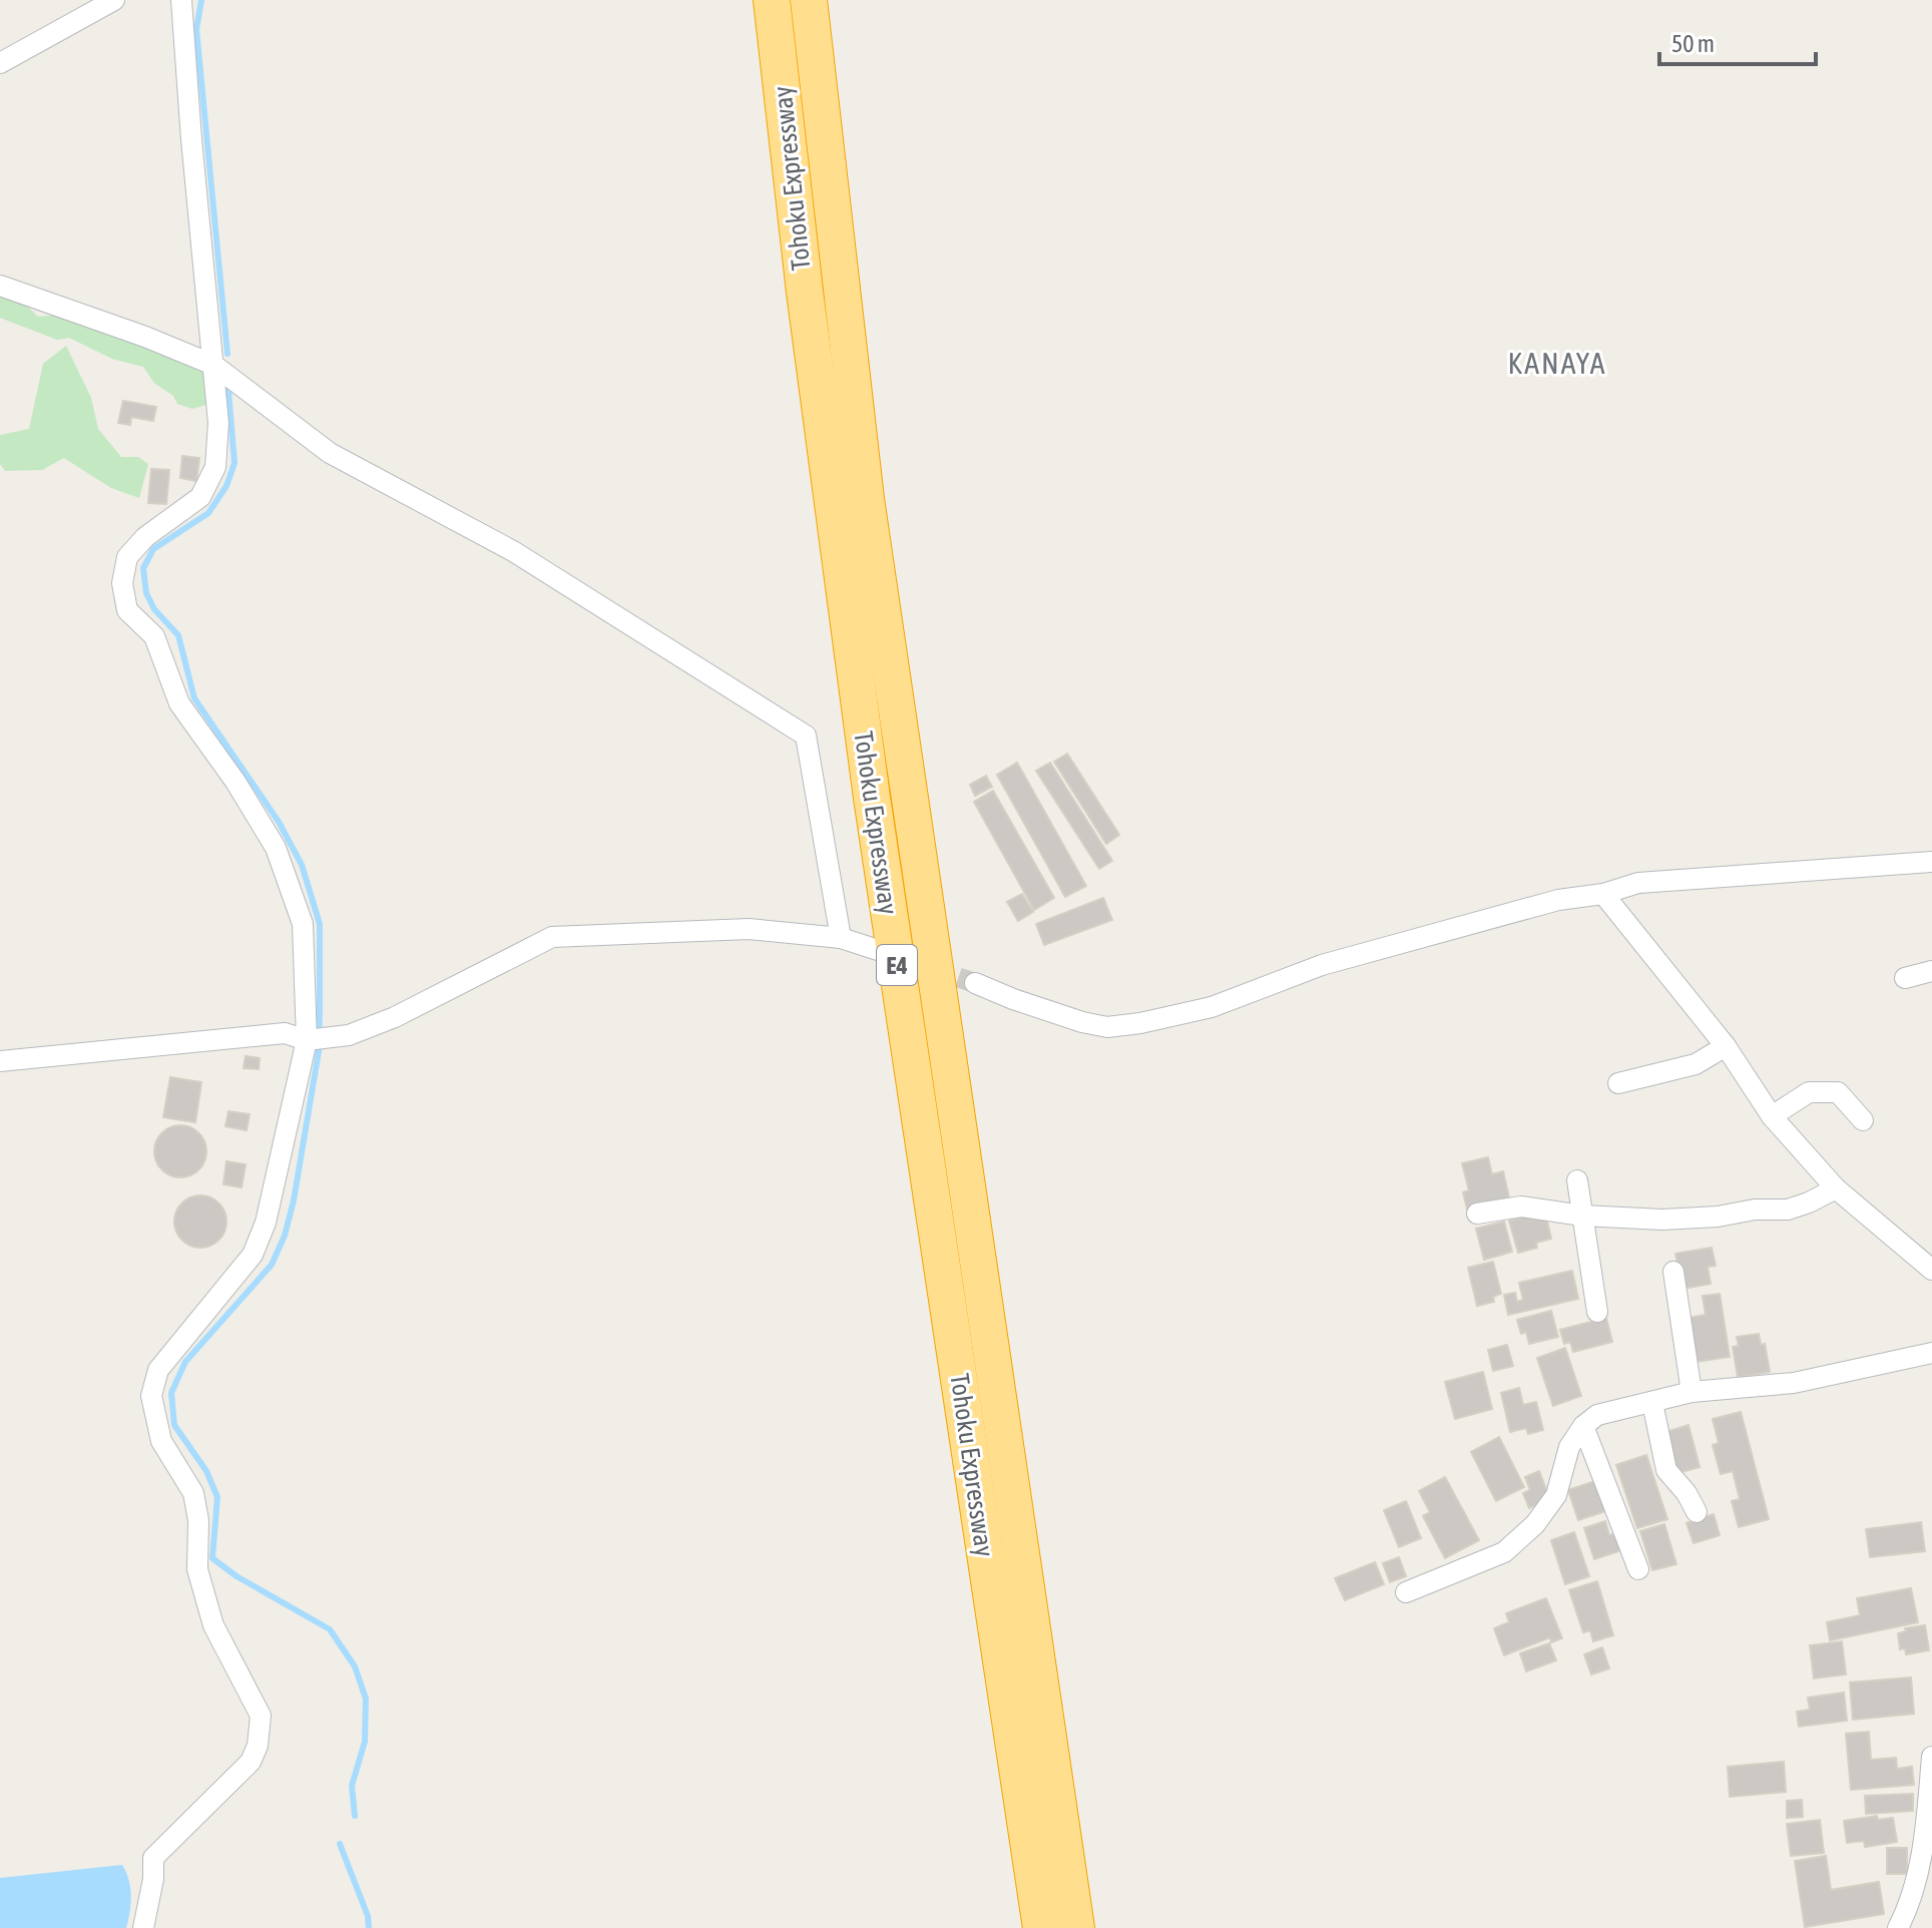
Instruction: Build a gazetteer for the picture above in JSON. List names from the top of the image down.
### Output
{
  "streets": {
    "highway": ["Tohoku Expressway", "E4"]
  },
  "districts": ["KANAYA"],
  "scale_bar": "50 m"
}
